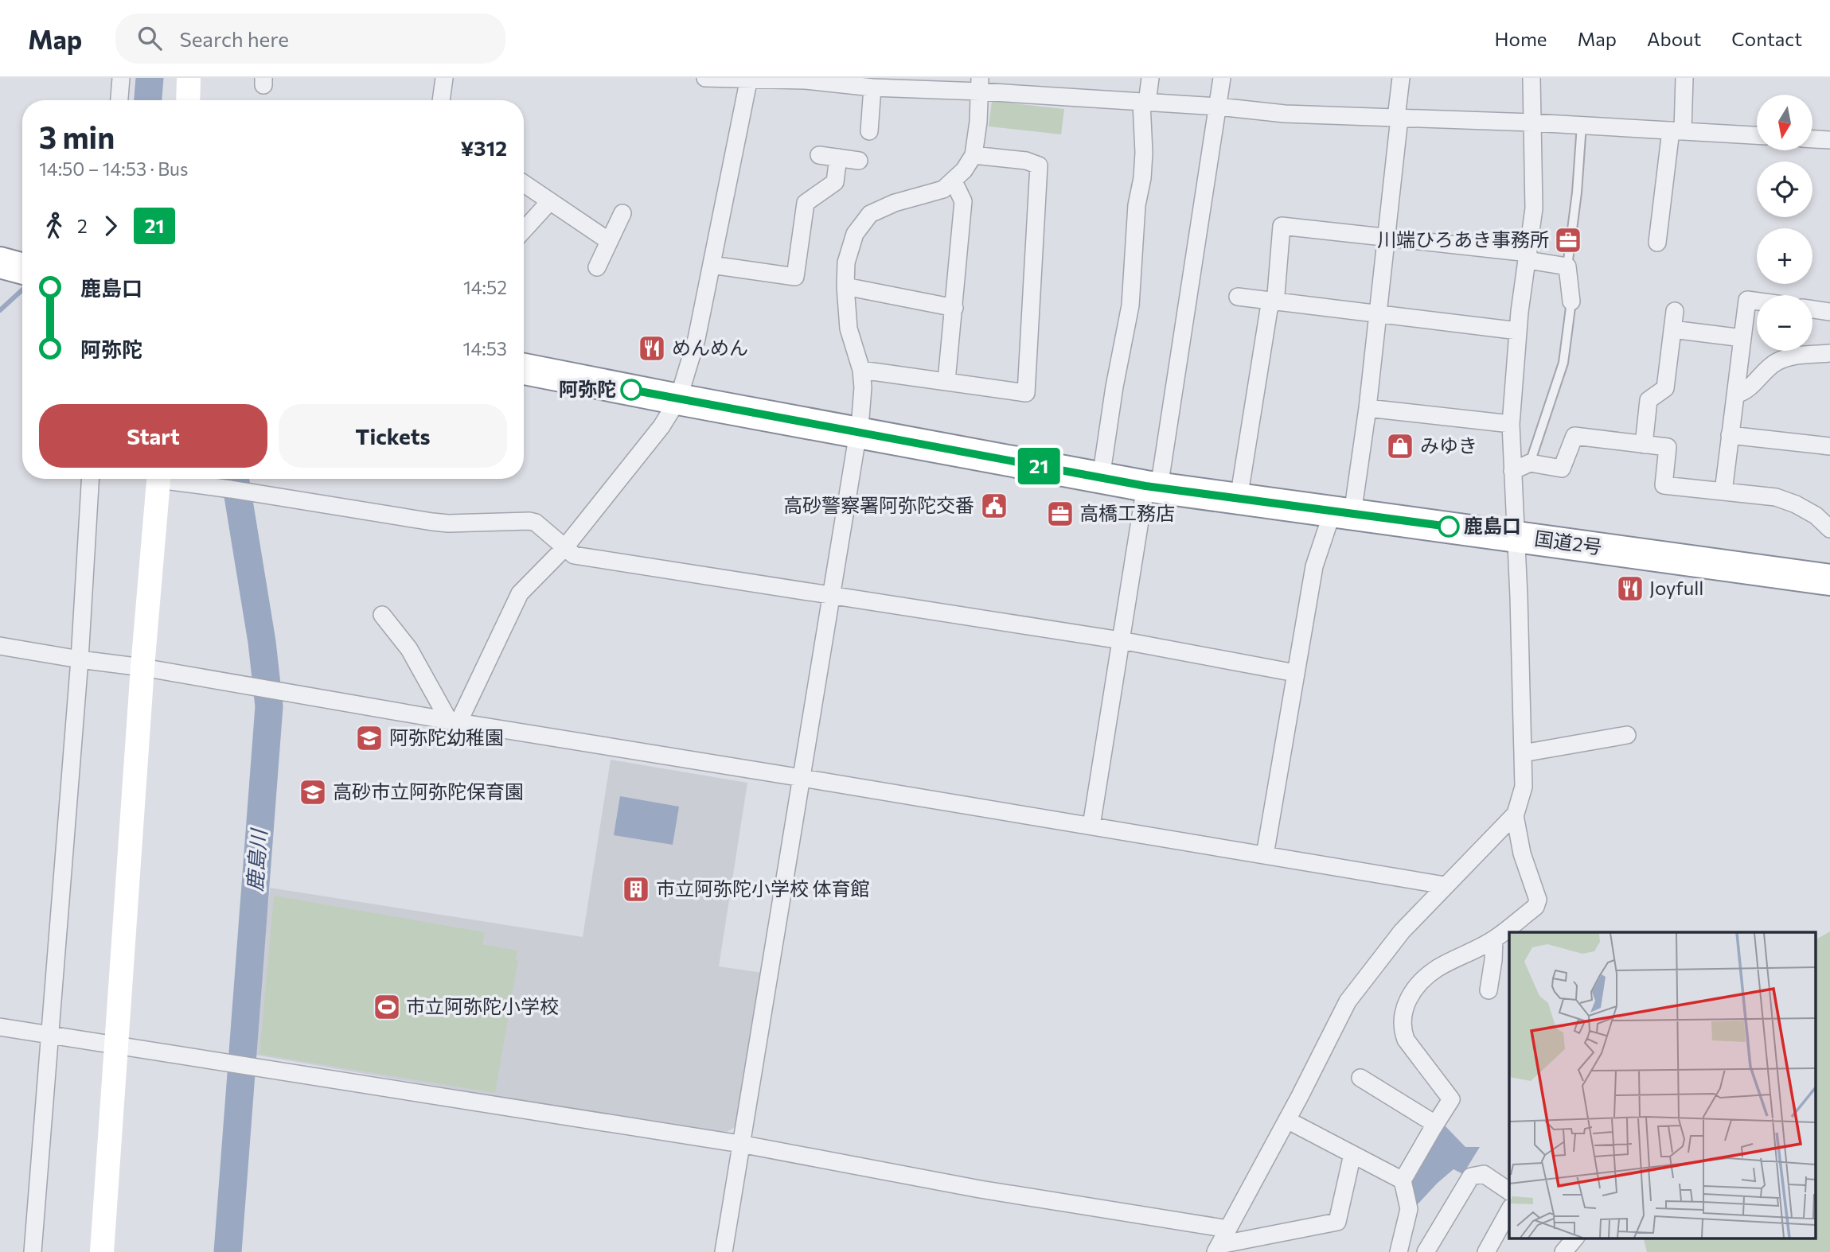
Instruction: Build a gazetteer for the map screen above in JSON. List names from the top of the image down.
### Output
{
  "streets": {
    "highway": ["国道2号"]
  },
  "water": ["鹿島川"],
  "places": {
    "office": ["川端ひろあき事務所", "高橋工務店"],
    "restaurant": ["めんめん", "Joyfull"],
    "other": ["阿弥陀", "鹿島口"],
    "shop": ["みゆき"],
    "public building": ["高砂警察署阿弥陀交番"],
    "school or university": ["阿弥陀幼稚園", "高砂市立阿弥陀保育園"],
    "building": ["市立阿弥陀小学校 体育館"],
    "sports": ["市立阿弥陀小学校"]
  },
  "lines": ["bus line 21"],
  "north": "bottom",
  "page": {
    "header": "Map",
    "search": "Search here",
    "nav": [
      "Home",
      "Map",
      "About",
      "Contact"
    ],
    "on_map": "21",
    "map_buttons": ["+", "−"],
    "heading": ["3 min", "14:50 – 14:53 · Bus", "¥312"],
    "legs": ["2", "21"],
    "list": [
      {
        "name": "鹿島口",
        "value": "14:52"
      },
      {
        "name": "阿弥陀",
        "value": "14:53"
      }
    ],
    "buttons": ["Start", "Tickets"]
  }
}
